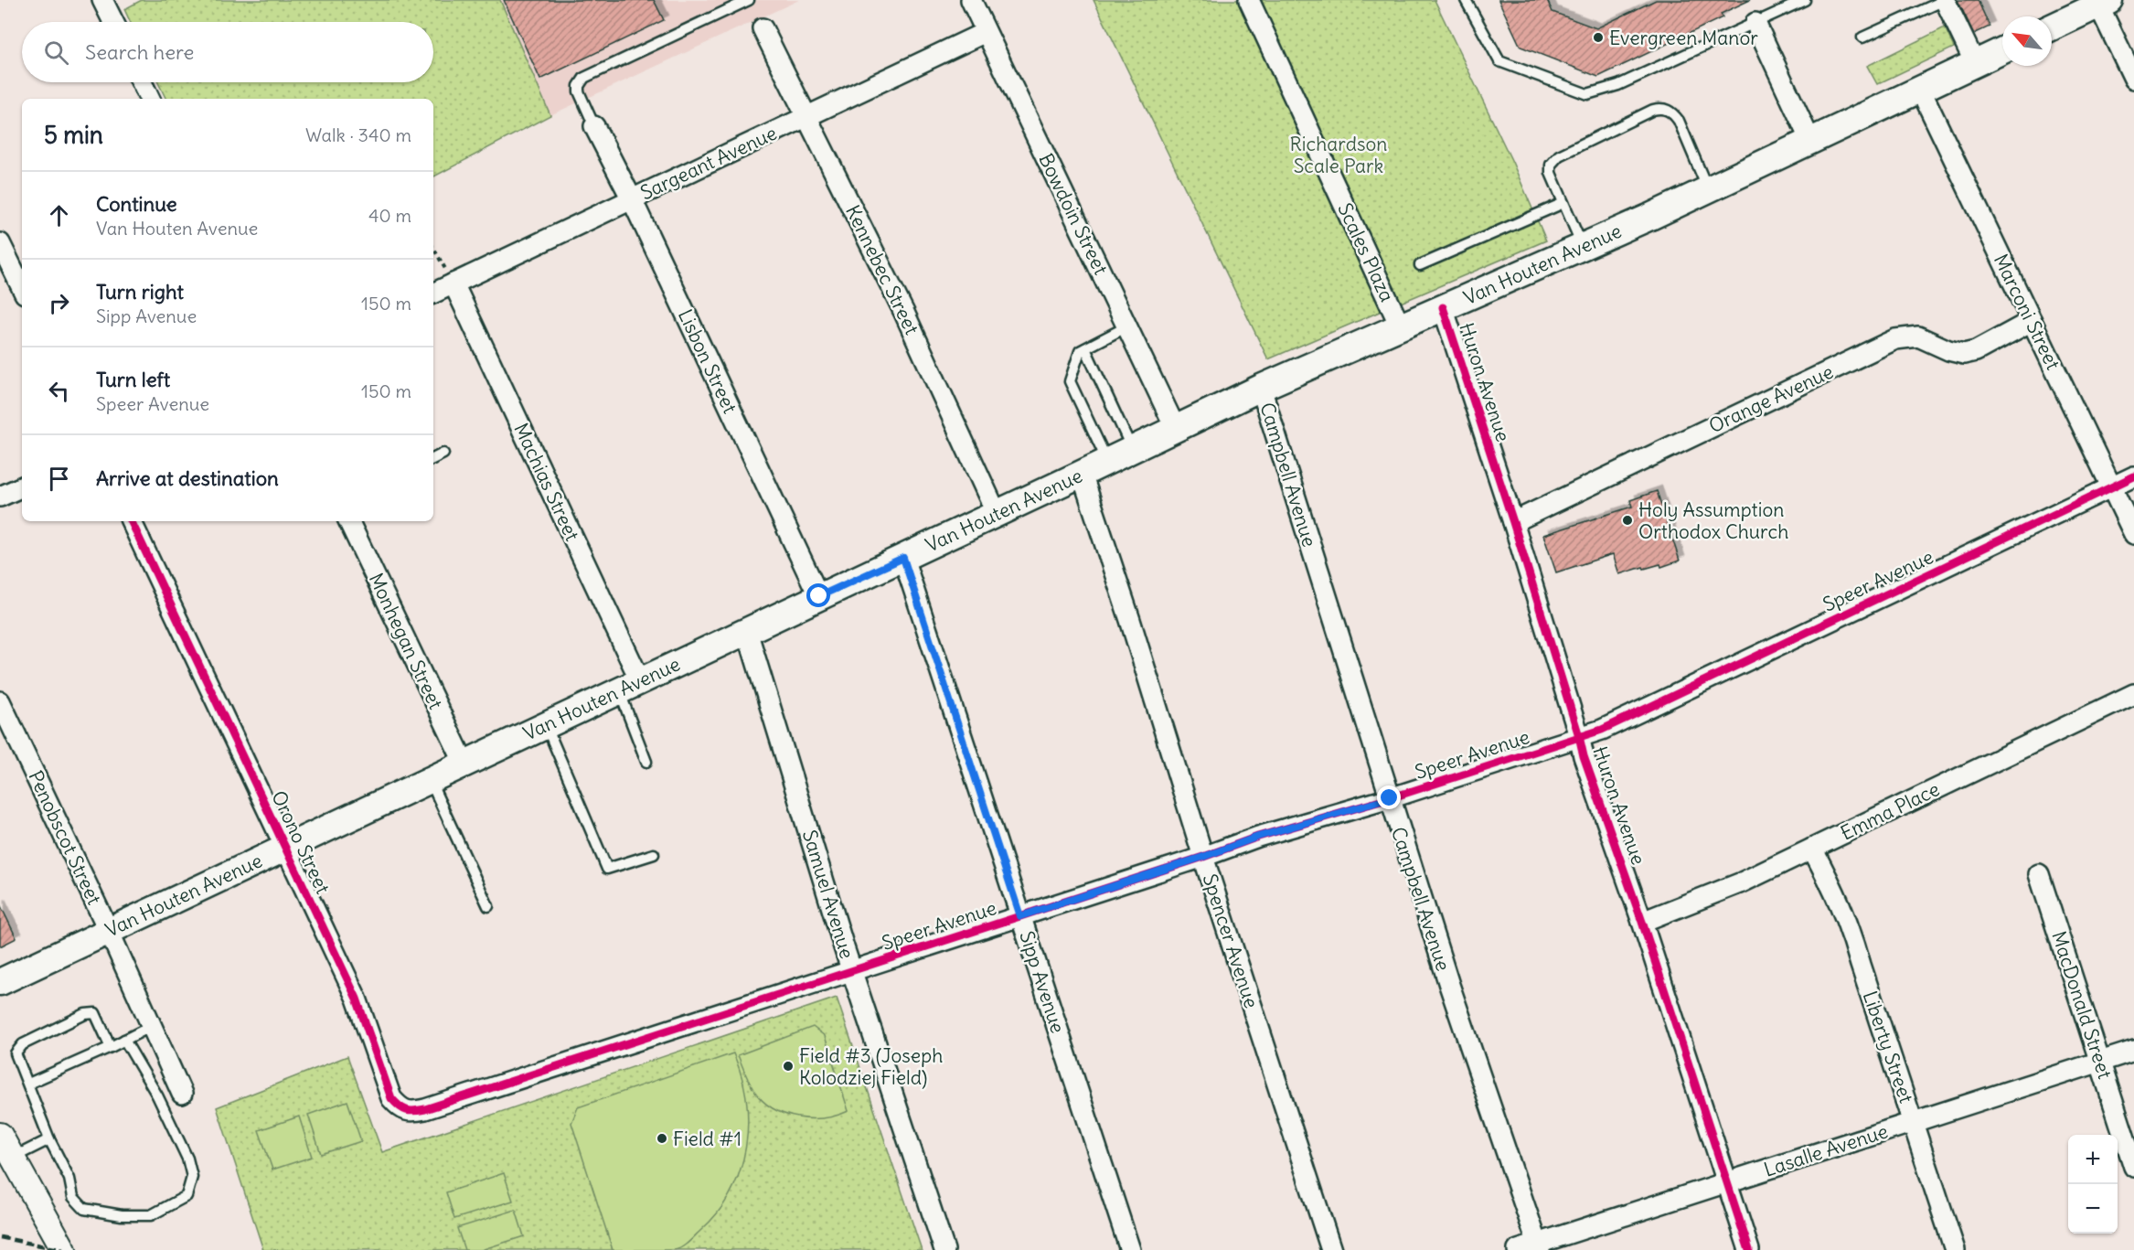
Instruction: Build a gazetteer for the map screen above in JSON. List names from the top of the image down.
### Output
{
  "streets": {
    "main road": ["Van Houten Avenue"],
    "street": [
      "Sargeant Avenue",
      "Bowdoin Street",
      "Scales Plaza",
      "Kennebec Street",
      "Marconi Street",
      "Lisbon Street",
      "Huron Avenue",
      "Orange Avenue",
      "Campbell Avenue",
      "Machias Street",
      "Speer Avenue",
      "Monhegan Street",
      "Emma Place",
      "Penobscot Street",
      "Orono Street",
      "Samuel Avenue",
      "Spencer Avenue",
      "Sipp Avenue",
      "MacDonald Street",
      "Liberty Street",
      "Lasalle Avenue"
    ]
  },
  "crossings": [
    ["Sargeant Avenue", "Bowdoin Street"],
    ["Sargeant Avenue", "Kennebec Street"],
    ["Sargeant Avenue", "Lisbon Street"],
    ["Sargeant Avenue", "Machias Street"],
    ["Bowdoin Street", "Van Houten Avenue"],
    ["Scales Plaza", "Van Houten Avenue"],
    ["Van Houten Avenue", "Kennebec Street"],
    ["Van Houten Avenue", "Marconi Street"],
    ["Van Houten Avenue", "Lisbon Street"],
    ["Van Houten Avenue", "Huron Avenue"],
    ["Van Houten Avenue", "Campbell Avenue"],
    ["Van Houten Avenue", "Machias Street"],
    ["Van Houten Avenue", "Monhegan Street"],
    ["Van Houten Avenue", "Penobscot Street"],
    ["Van Houten Avenue", "Orono Street"],
    ["Van Houten Avenue", "Samuel Avenue"],
    ["Van Houten Avenue", "Spencer Avenue"],
    ["Van Houten Avenue", "Sipp Avenue"],
    ["Marconi Street", "Orange Avenue"],
    ["Marconi Street", "Speer Avenue"],
    ["Huron Avenue", "Orange Avenue"],
    ["Huron Avenue", "Speer Avenue"],
    ["Huron Avenue", "Emma Place"],
    ["Huron Avenue", "Lasalle Avenue"],
    ["Campbell Avenue", "Speer Avenue"],
    ["Campbell Avenue", "Lasalle Avenue"],
    ["Speer Avenue", "Orono Street"],
    ["Speer Avenue", "Samuel Avenue"],
    ["Speer Avenue", "Spencer Avenue"],
    ["Speer Avenue", "Sipp Avenue"],
    ["Emma Place", "Liberty Street"],
    ["MacDonald Street", "Lasalle Avenue"],
    ["Liberty Street", "Lasalle Avenue"]
  ],
  "parks": ["Richardson Scale Park"],
  "places": [
    "Evergreen Manor",
    "Holy Assumption Orthodox Church",
    "Field #3 (Joseph Kolodziej Field)",
    "Field #1"
  ],
  "north": "top left",
  "page": {
    "search": "Search here",
    "heading": ["5 min", "Walk · 340 m"],
    "list": [
      ["Continue", "Van Houten Avenue", "40 m"],
      ["Turn right", "Sipp Avenue", "150 m"],
      ["Turn left", "Speer Avenue", "150 m"],
      "Arrive at destination"
    ],
    "map_buttons": ["+", "−"]
  }
}
